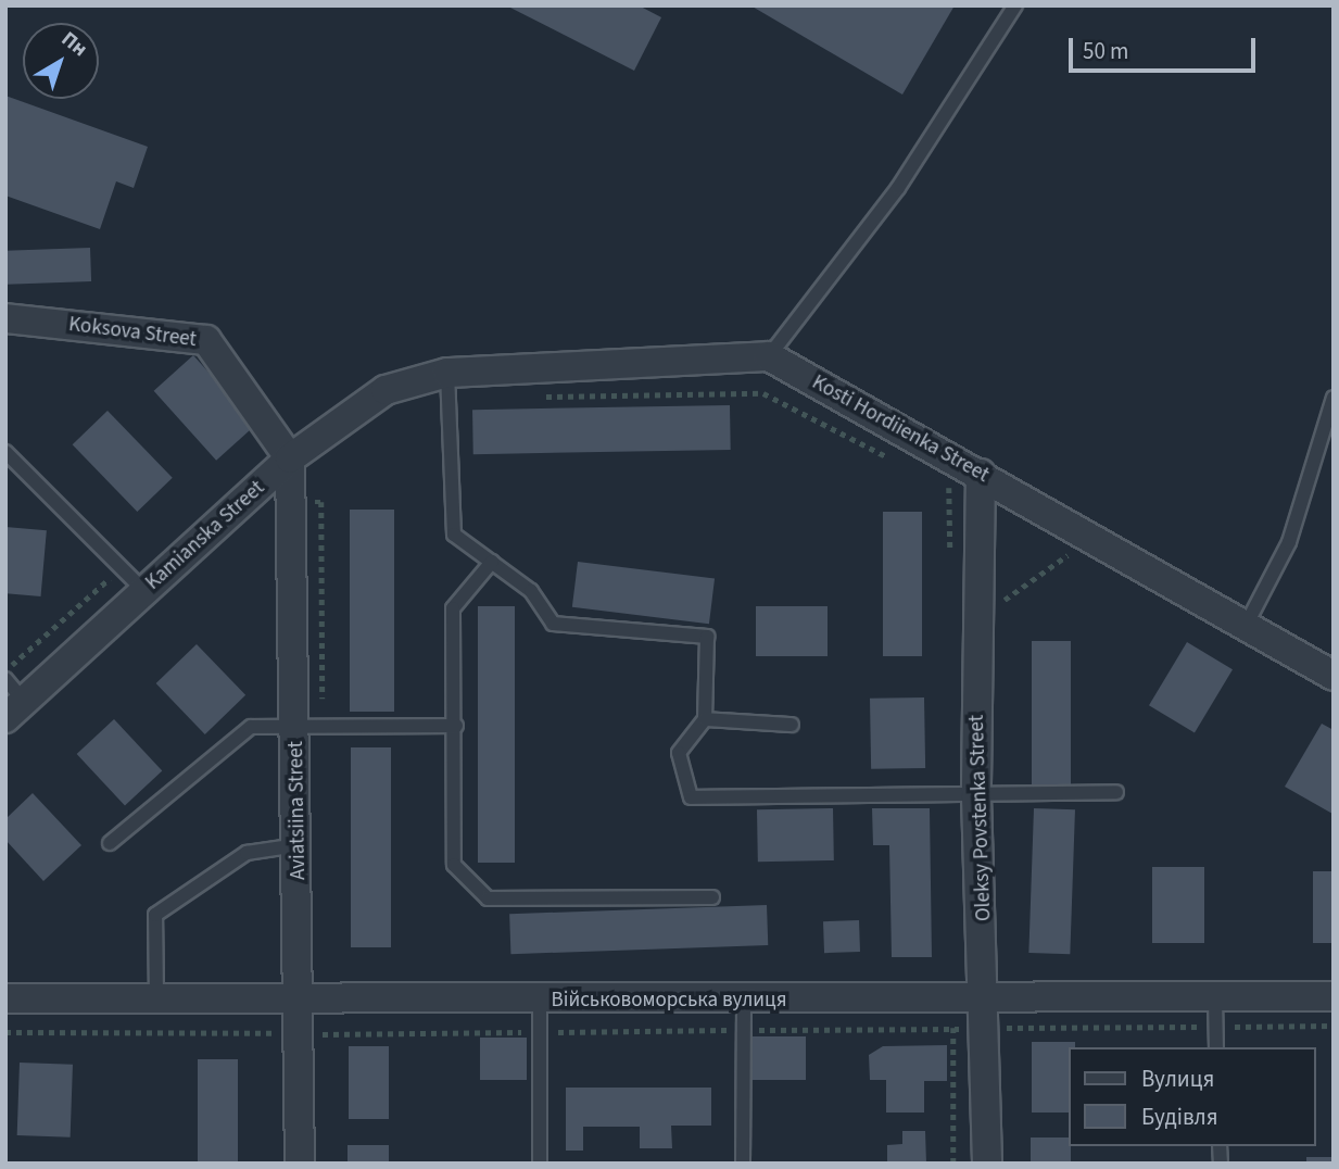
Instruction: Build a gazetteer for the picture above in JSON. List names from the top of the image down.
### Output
{
  "streets": {
    "street": [
      "Koksova Street",
      "Kosti Hordiienka Street",
      "Kamianska Street",
      "Aviatsiina Street",
      "Oleksy Povstenka Street",
      "Військовоморська вулиця"
    ]
  },
  "crossings": [
    ["Koksova Street", "Kamianska Street"],
    ["Koksova Street", "Aviatsiina Street"],
    ["Kosti Hordiienka Street", "Oleksy Povstenka Street"],
    ["Kamianska Street", "Aviatsiina Street"],
    ["Aviatsiina Street", "Військовоморська вулиця"],
    ["Oleksy Povstenka Street", "Військовоморська вулиця"]
  ],
  "legend": ["Вулиця", "Будівля"],
  "scale_bar": "50 m",
  "north": "top right"
}
